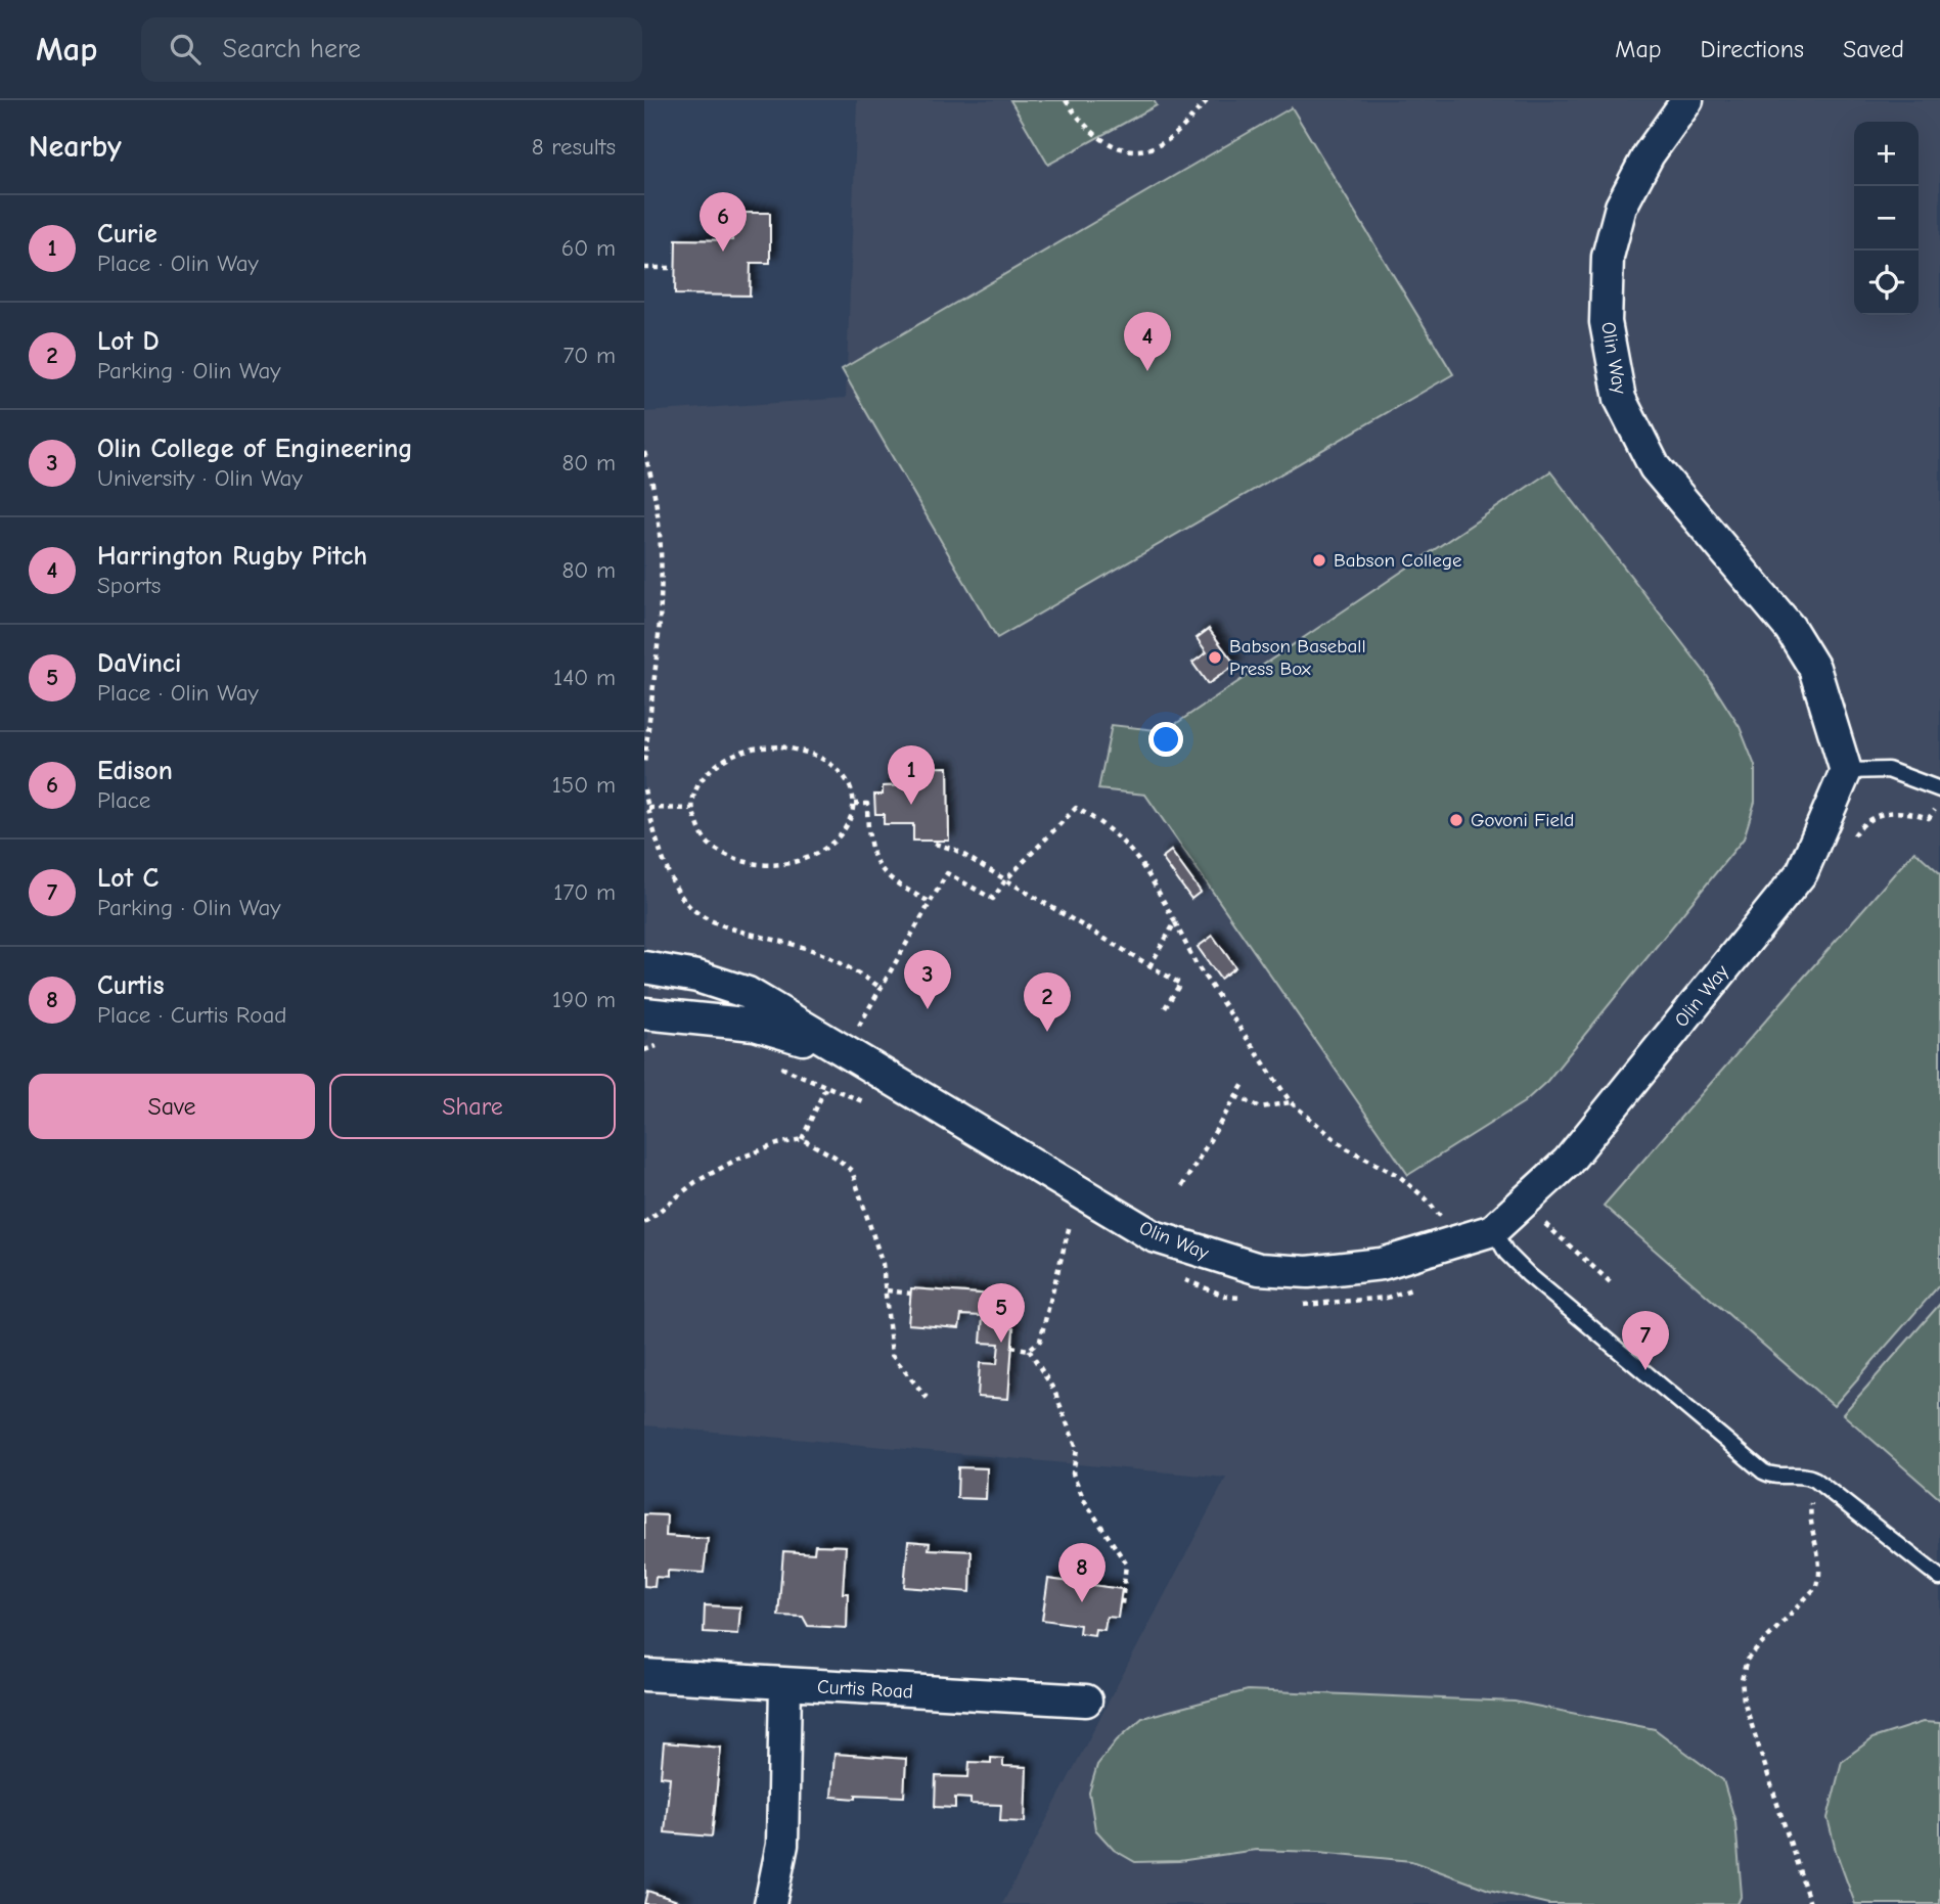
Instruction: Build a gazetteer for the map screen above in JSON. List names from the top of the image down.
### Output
{
  "streets": {
    "street": ["Olin Way", "Curtis Road"]
  },
  "places": ["Babson College", "Babson Baseball Press Box", "Govoni Field"],
  "page": {
    "header": "Map",
    "search": "Search here",
    "nav": ["Map", "Directions", "Saved"],
    "heading": ["Nearby", "8 results"],
    "map_buttons": ["+", "−"],
    "pins": [
      "6",
      "4",
      "1",
      "3",
      "2",
      "5",
      "7",
      "8"
    ],
    "list": [
      {
        "mark": "1",
        "name": "Curie",
        "note": "Place · Olin Way",
        "value": "60 m"
      },
      {
        "mark": "2",
        "name": "Lot D",
        "note": "Parking · Olin Way",
        "value": "70 m"
      },
      {
        "mark": "3",
        "name": "Olin College of Engineering",
        "note": "University · Olin Way",
        "value": "80 m"
      },
      {
        "mark": "4",
        "name": "Harrington Rugby Pitch",
        "note": "Sports",
        "value": "80 m"
      },
      {
        "mark": "5",
        "name": "DaVinci",
        "note": "Place · Olin Way",
        "value": "140 m"
      },
      {
        "mark": "6",
        "name": "Edison",
        "note": "Place",
        "value": "150 m"
      },
      {
        "mark": "7",
        "name": "Lot C",
        "note": "Parking · Olin Way",
        "value": "170 m"
      },
      {
        "mark": "8",
        "name": "Curtis",
        "note": "Place · Curtis Road",
        "value": "190 m"
      }
    ],
    "buttons": ["Save", "Share"]
  }
}
